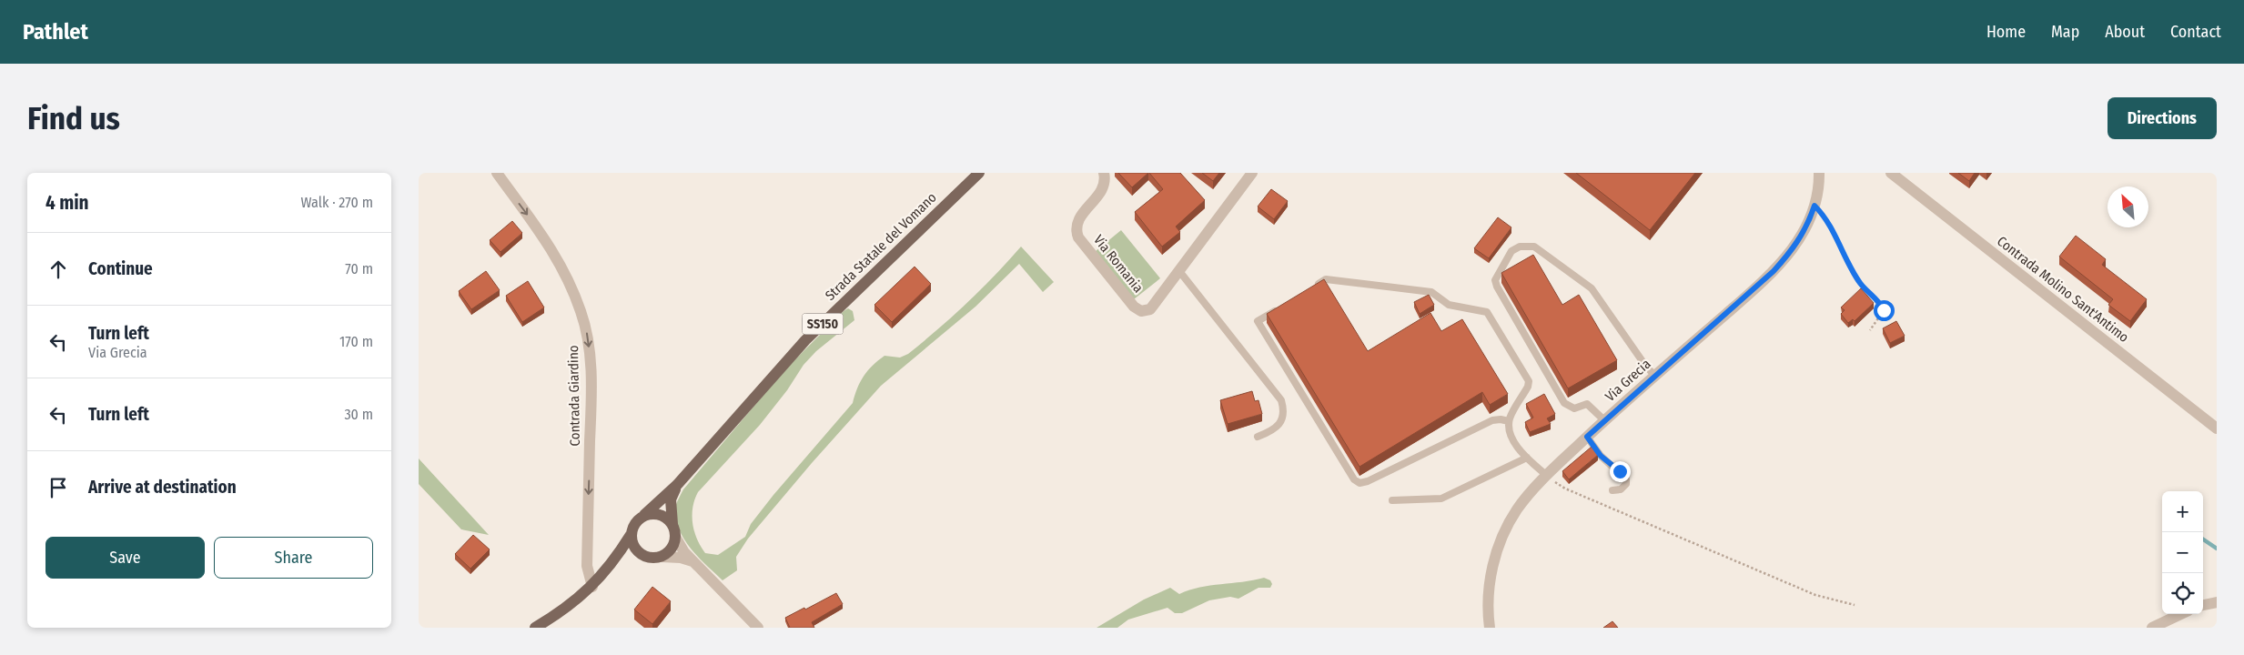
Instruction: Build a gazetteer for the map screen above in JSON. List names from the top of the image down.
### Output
{
  "streets": {
    "main road": ["Strada Statale del Vomano", "SS150"],
    "street": [
      "Via Romania",
      "Contrada Molino Sant'Antimo",
      "Via Grecia",
      "Contrada Giardino"
    ]
  },
  "one_way": ["Contrada Giardino"],
  "north": "top left",
  "page": {
    "header": "Pathlet",
    "nav": [
      "Home",
      "Map",
      "About",
      "Contact"
    ],
    "buttons": [
      "Directions",
      ["Save", "Share"]
    ],
    "title": "Find us",
    "heading": ["4 min", "Walk · 270 m"],
    "list": [
      ["Continue", "70 m"],
      ["Turn left", "Via Grecia", "170 m"],
      ["Turn left", "30 m"],
      "Arrive at destination"
    ],
    "map_buttons": ["+", "−"]
  }
}
